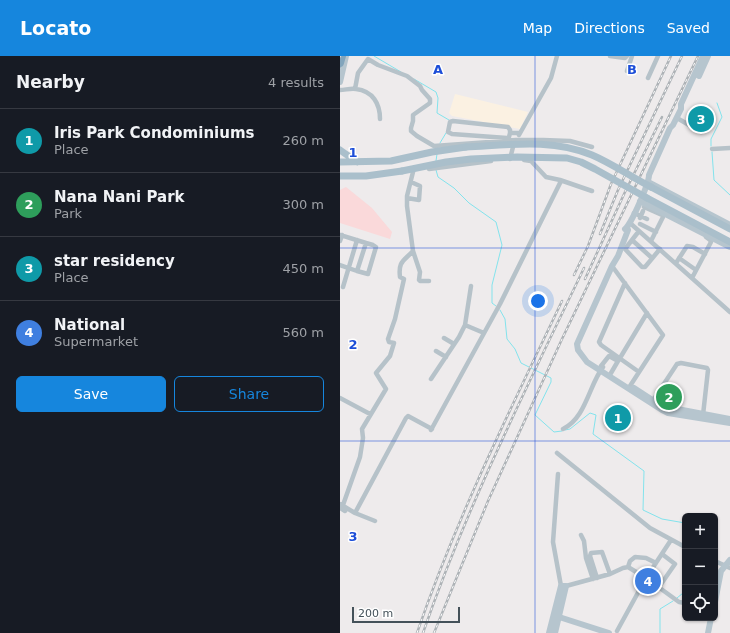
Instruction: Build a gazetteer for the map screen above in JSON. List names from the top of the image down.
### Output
{
  "scale_bar": "200 m",
  "page": {
    "header": "Locato",
    "nav": ["Map", "Directions", "Saved"],
    "heading": ["Nearby", "4 results"],
    "pins": [
      "3",
      "2",
      "1",
      "4"
    ],
    "list": [
      {
        "mark": "1",
        "name": "Iris Park Condominiums",
        "note": "Place",
        "value": "260 m"
      },
      {
        "mark": "2",
        "name": "Nana Nani Park",
        "note": "Park",
        "value": "300 m"
      },
      {
        "mark": "3",
        "name": "star residency",
        "note": "Place",
        "value": "450 m"
      },
      {
        "mark": "4",
        "name": "National",
        "note": "Supermarket",
        "value": "560 m"
      }
    ],
    "buttons": ["Save", "Share"],
    "map_buttons": ["+", "−"],
    "scale": "200 m"
  },
  "grid": {
    "columns": ["A", "B"],
    "rows": ["1", "2", "3"]
  }
}
